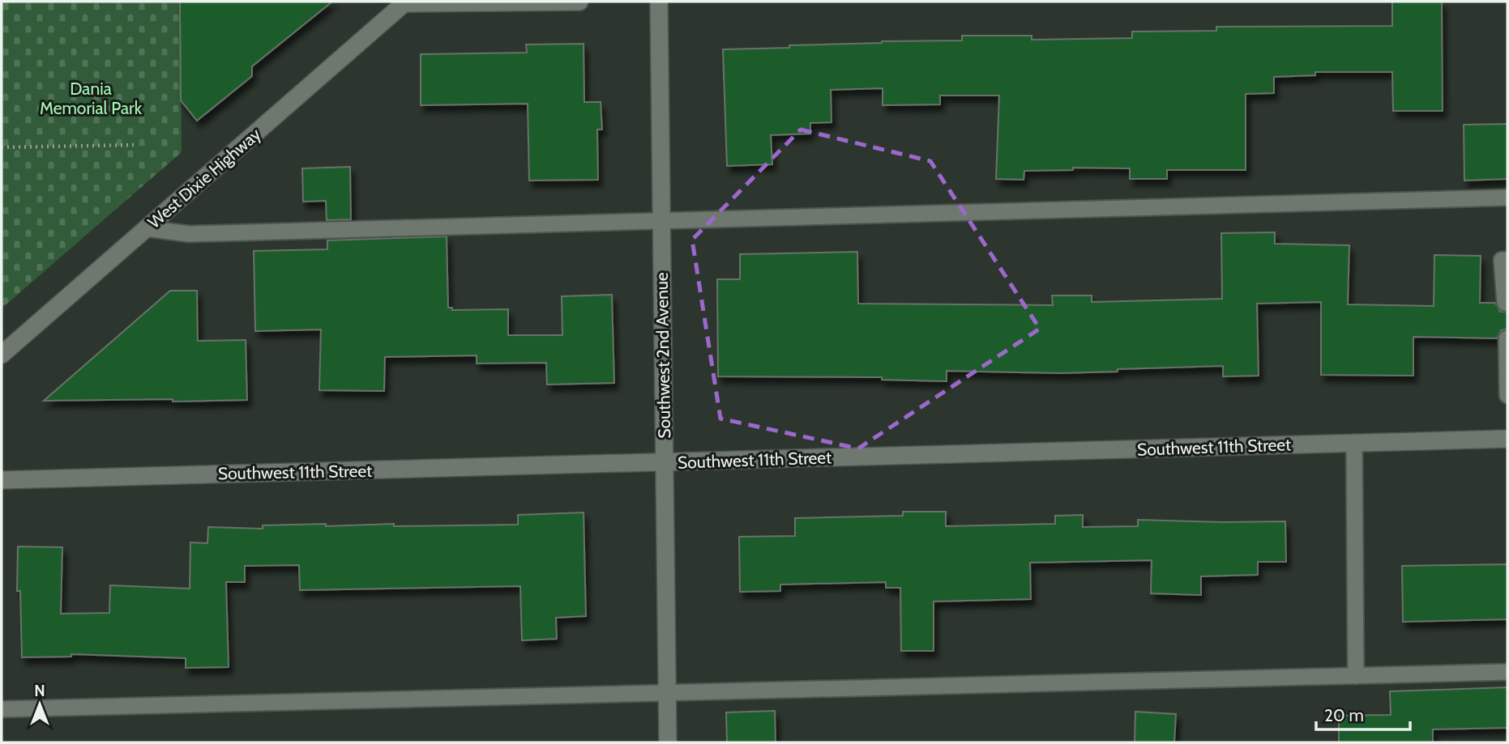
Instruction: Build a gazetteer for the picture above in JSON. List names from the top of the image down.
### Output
{
  "streets": {
    "street": ["West Dixie Highway", "Southwest 2nd Avenue", "Southwest 11th Street"]
  },
  "crossings": [
    ["Southwest 2nd Avenue", "Southwest 11th Street"]
  ],
  "parks": ["Dania Memorial Park"],
  "scale_bar": "20 m",
  "north": "top"
}
